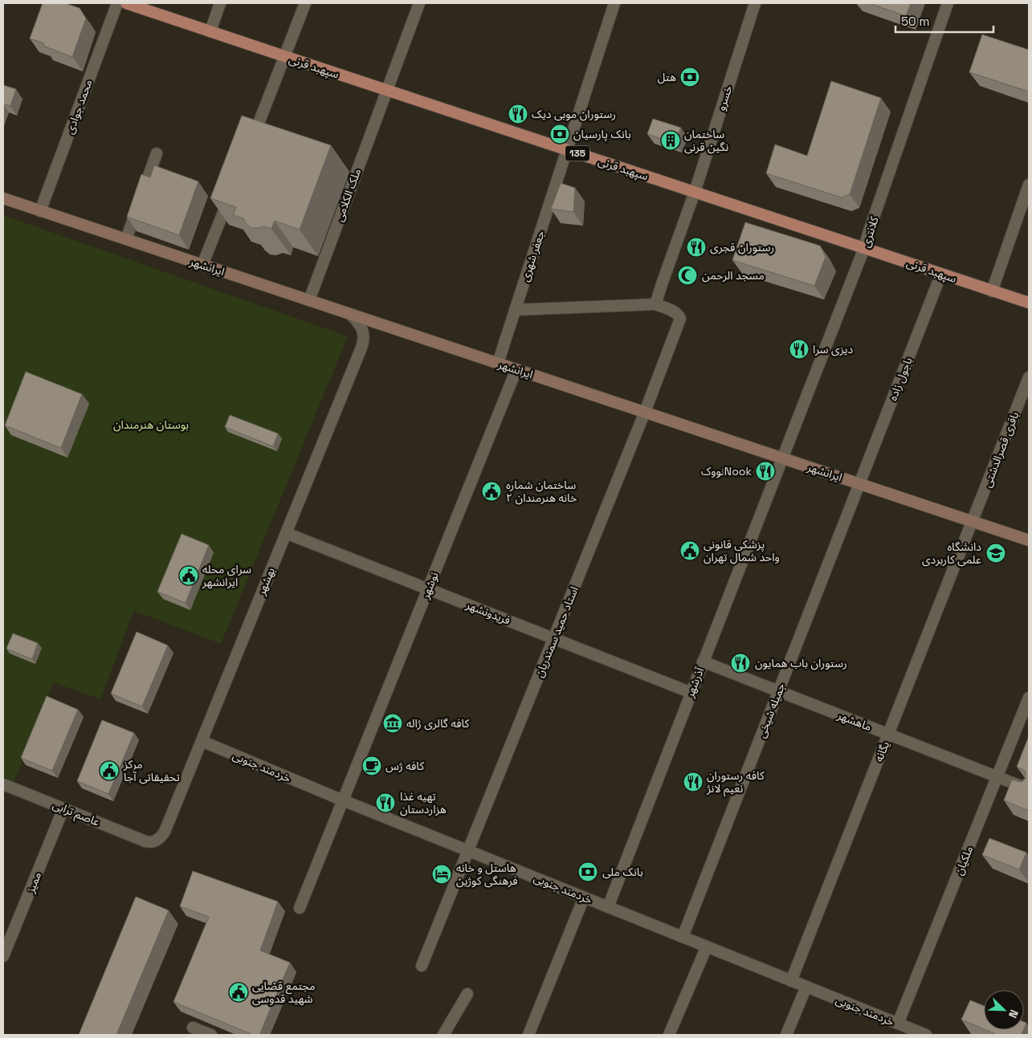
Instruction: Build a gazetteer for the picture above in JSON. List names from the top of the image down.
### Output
{
  "streets": {
    "main road": ["سپهبد قرنی", "135", "ایرانشهر"],
    "street": [
      "خسرو",
      "محمد جوادی",
      "ملک الکلامی",
      "کلانتری",
      "جعفر شهری",
      "باجول زاده",
      "باقری قصرالدشتی",
      "بهشهر",
      "نوشهر",
      "فریدونشهر",
      "استاد حمید سمندریان",
      "آذرشهر",
      "جمیله شیخی",
      "ماهشهر",
      "یگانه",
      "خردمند جنوبی",
      "عاصم ترابی",
      "ملکیان",
      "ممیز"
    ]
  },
  "crossings": [
    ["سپهبد قرنی", "خسرو"],
    ["سپهبد قرنی", "ملک الکلامی"],
    ["سپهبد قرنی", "کلانتری"],
    ["سپهبد قرنی", "جعفر شهری"],
    ["سپهبد قرنی", "باجول زاده"],
    ["خسرو", "استاد حمید سمندریان"],
    ["محمد جوادی", "ایرانشهر"],
    ["ملک الکلامی", "ایرانشهر"],
    ["کلانتری", "ایرانشهر"],
    ["کلانتری", "آذرشهر"],
    ["جعفر شهری", "ایرانشهر"],
    ["ایرانشهر", "باجول زاده"],
    ["ایرانشهر", "باقری قصرالدشتی"],
    ["ایرانشهر", "بهشهر"],
    ["ایرانشهر", "نوشهر"],
    ["ایرانشهر", "استاد حمید سمندریان"],
    ["ایرانشهر", "آذرشهر"],
    ["ایرانشهر", "جمیله شیخی"],
    ["ایرانشهر", "یگانه"],
    ["باجول زاده", "جمیله شیخی"],
    ["باقری قصرالدشتی", "یگانه"],
    ["بهشهر", "فریدونشهر"],
    ["بهشهر", "خردمند جنوبی"],
    ["بهشهر", "عاصم ترابی"],
    ["نوشهر", "فریدونشهر"],
    ["نوشهر", "خردمند جنوبی"],
    ["فریدونشهر", "استاد حمید سمندریان"],
    ["فریدونشهر", "آذرشهر"],
    ["استاد حمید سمندریان", "خردمند جنوبی"],
    ["آذرشهر", "ماهشهر"],
    ["آذرشهر", "خردمند جنوبی"],
    ["جمیله شیخی", "ماهشهر"],
    ["جمیله شیخی", "خردمند جنوبی"],
    ["ماهشهر", "یگانه"],
    ["ماهشهر", "ملکیان"],
    ["یگانه", "خردمند جنوبی"],
    ["خردمند جنوبی", "ملکیان"],
    ["عاصم ترابی", "ممیز"]
  ],
  "parks": ["بوستان هنرمندان"],
  "places": {
    "bank": ["هتل", "بانک پارسیان", "بانک ملی"],
    "restaurant": [
      "رستوران موبی دیک",
      "رستوران قجری",
      "دیزی سرا",
      "نووکNook",
      "رستوران باب همایون",
      "کافه رستوران نعیم لانژ",
      "تهیه غذا هزاردستان"
    ],
    "building": ["ساختمان نگین قرنی"],
    "mosque": ["مسجد الرحمن"],
    "public building": [
      "ساختمان شماره ۲ خانه هنرمندان",
      "پزشکی قانونی واحد شمال تهران",
      "سرای محله ایرانشهر",
      "مرکز تحقیقاتی آجا",
      "مجتمع قضایی شهید قدوسی"
    ],
    "school or university": ["دانشگاه علمی کاربردی"],
    "museum": ["کافه گالری ژاله"],
    "cafe": ["کافه ژس"],
    "hotel": ["هاستل و خانه فرهنگی کوژین"]
  },
  "scale_bar": "50 m",
  "north": "bottom right"
}
